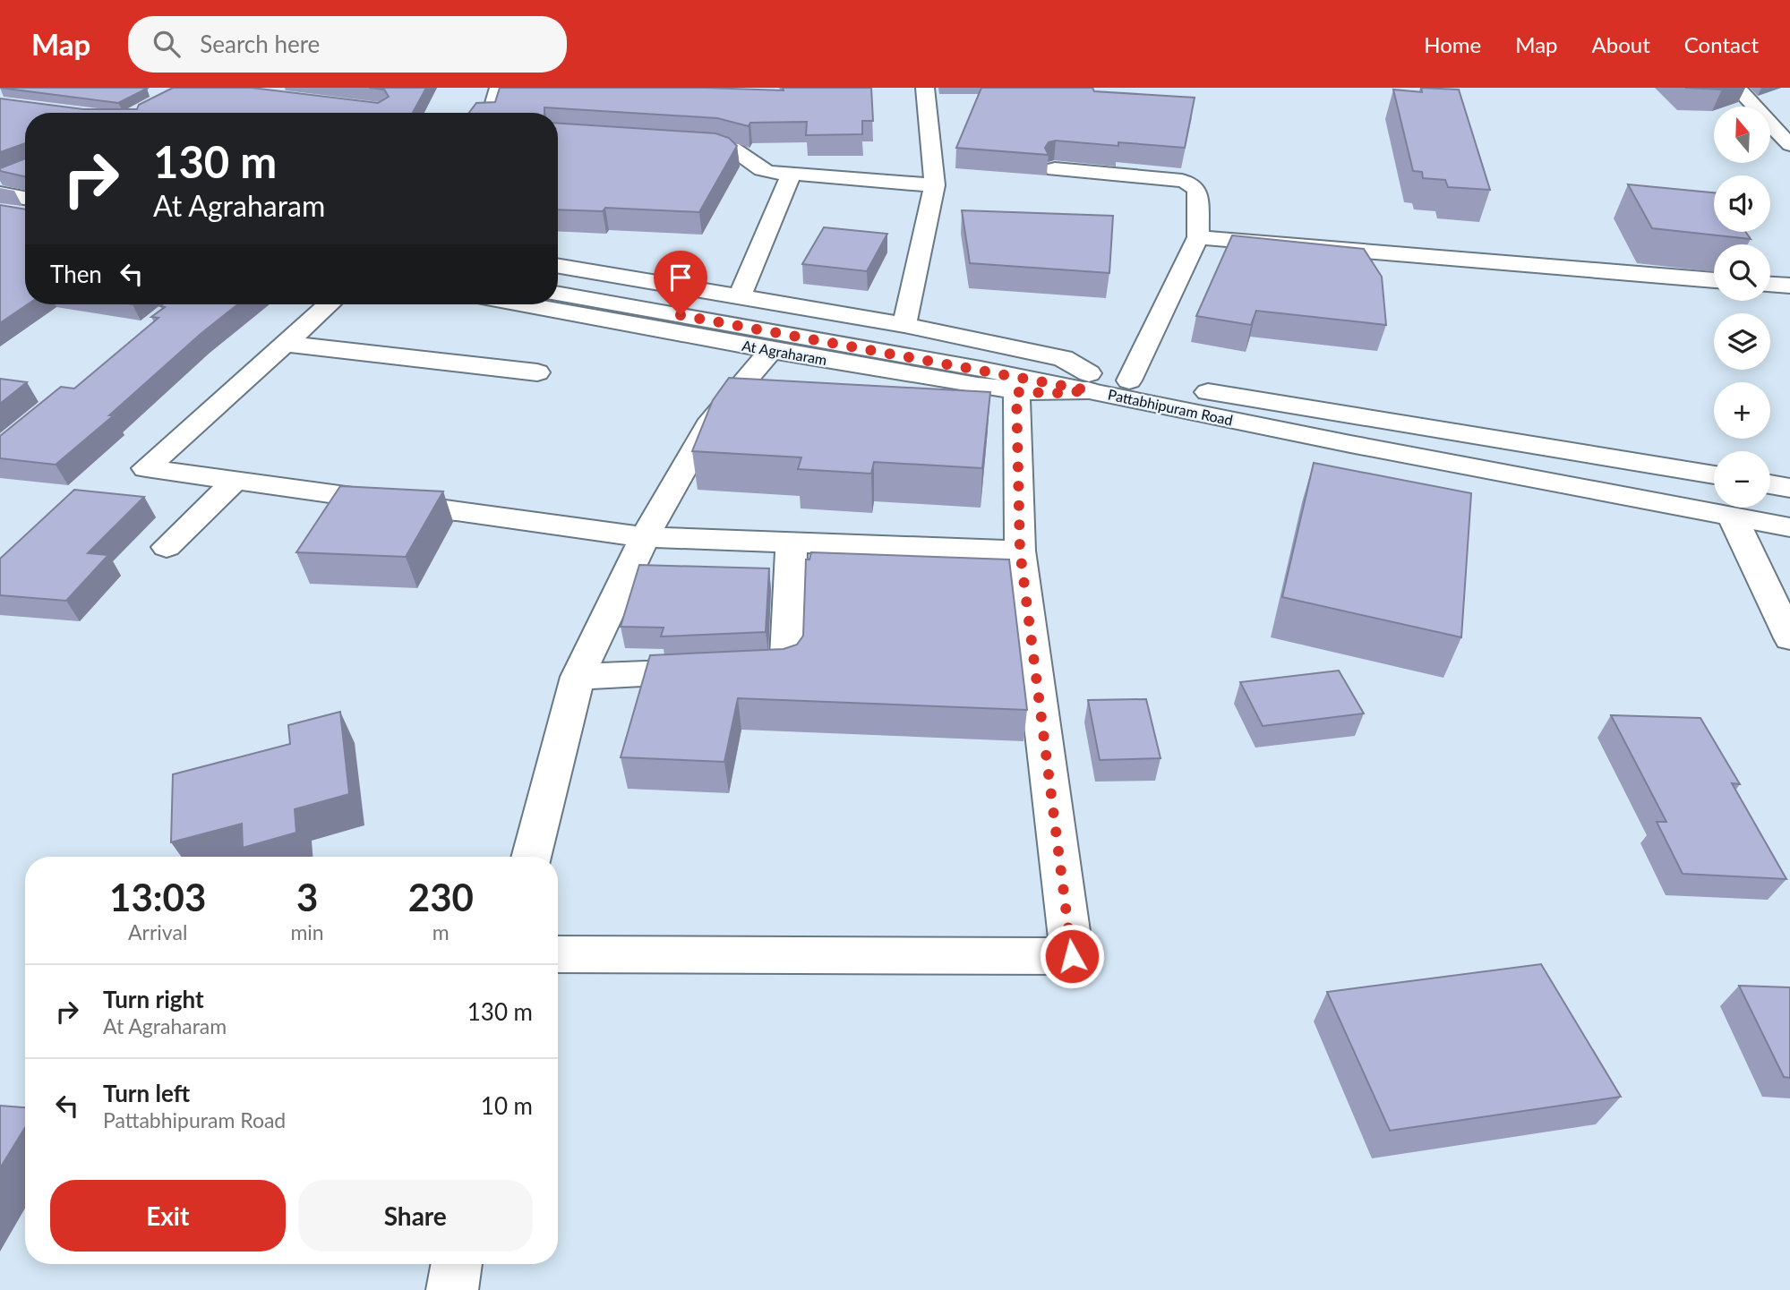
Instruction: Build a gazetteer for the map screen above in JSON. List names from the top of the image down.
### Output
{
  "streets": {
    "street": ["At Agraharam", "Pattabhipuram Road"]
  },
  "crossings": [
    ["At Agraharam", "Pattabhipuram Road"]
  ],
  "north": "top",
  "page": {
    "header": "Map",
    "search": "Search here",
    "nav": [
      "Home",
      "Map",
      "About",
      "Contact"
    ],
    "map_buttons": ["+", "−"],
    "turn": ["130 m", "At Agraharam"],
    "then": "Then",
    "eta": [
      "13:03",
      "Arrival",
      "3",
      "min",
      "230",
      "m"
    ],
    "list": [
      {
        "name": "Turn right",
        "note": "At Agraharam",
        "value": "130 m"
      },
      {
        "name": "Turn left",
        "note": "Pattabhipuram Road",
        "value": "10 m"
      }
    ],
    "buttons": ["Exit", "Share"]
  }
}
